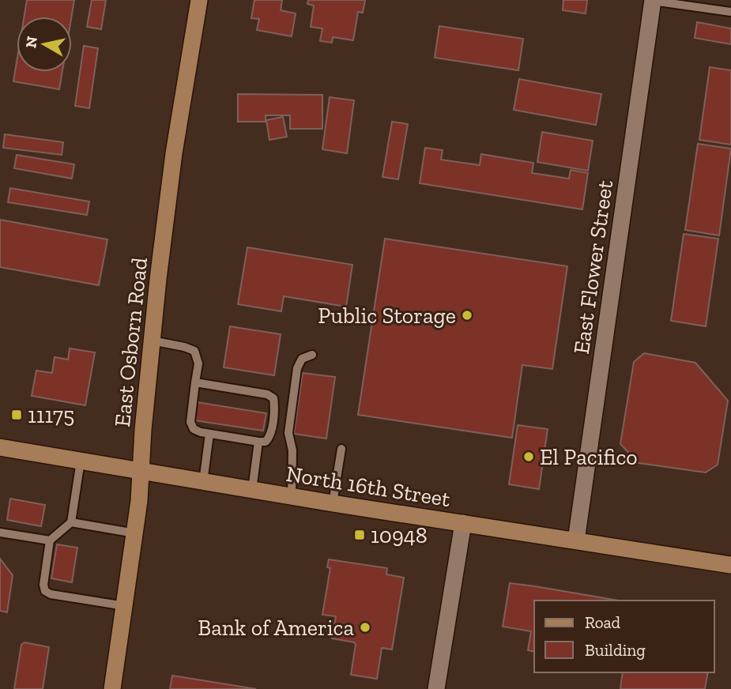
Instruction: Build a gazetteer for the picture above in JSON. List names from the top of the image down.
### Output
{
  "streets": {
    "main road": ["East Osborn Road", "North 16th Street"],
    "street": ["East Flower Street"]
  },
  "crossings": [
    ["East Flower Street", "North 16th Street"],
    ["East Osborn Road", "North 16th Street"]
  ],
  "places": {
    "other": ["Public Storage", "El Pacifico", "Bank of America"],
    "transit": ["11175", "10948"]
  },
  "legend": ["Road", "Building"],
  "north": "left"
}
